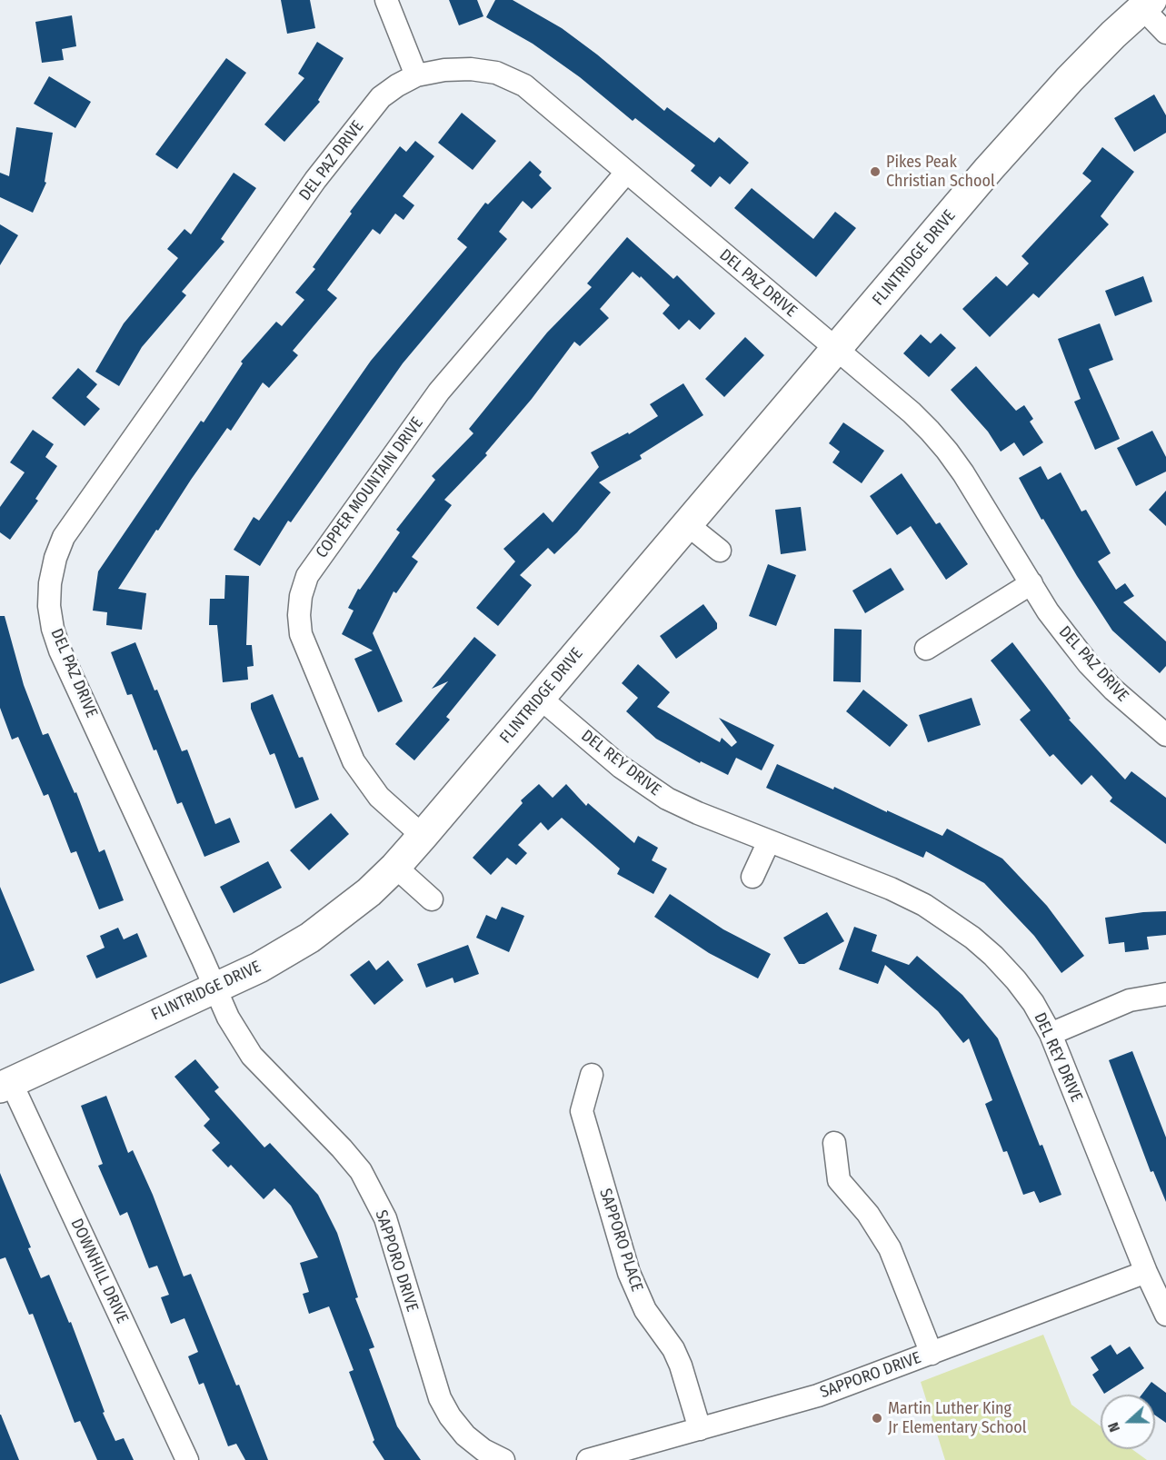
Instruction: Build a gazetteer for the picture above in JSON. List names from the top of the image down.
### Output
{
  "streets": {
    "street": [
      "DEL PAZ DRIVE",
      "FLINTRIDGE DRIVE",
      "COPPER MOUNTAIN DRIVE",
      "DEL REY DRIVE",
      "SAPPORO PLACE",
      "SAPPORO DRIVE",
      "DOWNHILL DRIVE"
    ]
  },
  "crossings": [
    ["DEL PAZ DRIVE", "FLINTRIDGE DRIVE"],
    ["DEL PAZ DRIVE", "COPPER MOUNTAIN DRIVE"],
    ["DEL PAZ DRIVE", "SAPPORO DRIVE"],
    ["FLINTRIDGE DRIVE", "COPPER MOUNTAIN DRIVE"],
    ["FLINTRIDGE DRIVE", "DEL REY DRIVE"],
    ["FLINTRIDGE DRIVE", "SAPPORO DRIVE"],
    ["FLINTRIDGE DRIVE", "DOWNHILL DRIVE"],
    ["DEL REY DRIVE", "SAPPORO DRIVE"],
    ["SAPPORO PLACE", "SAPPORO DRIVE"]
  ],
  "places": ["Pikes Peak Christian School", "Martin Luther King Jr Elementary School"],
  "north": "left"
}
